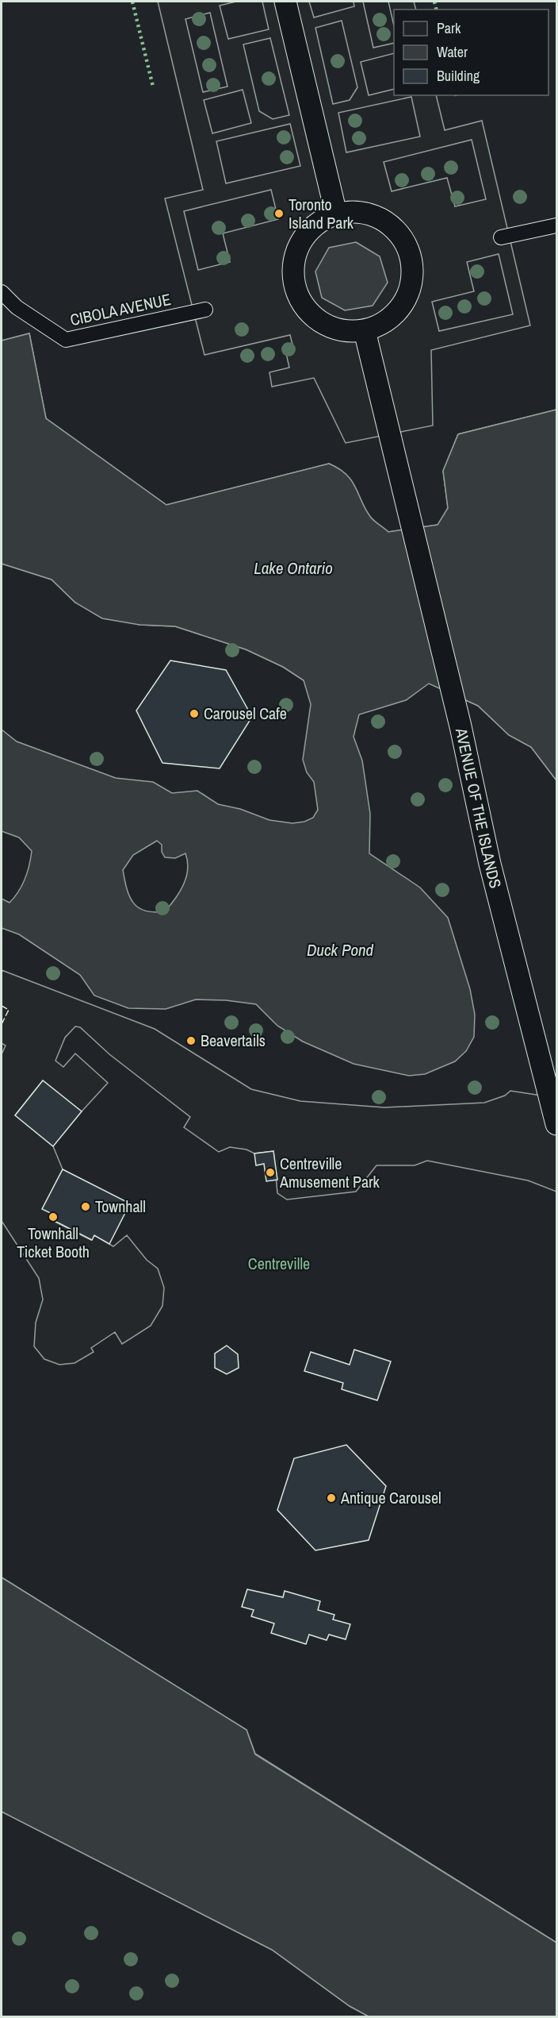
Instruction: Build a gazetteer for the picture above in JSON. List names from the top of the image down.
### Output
{
  "streets": {
    "street": ["AVENUE OF THE ISLANDS"],
    "lane": ["CIBOLA AVENUE"]
  },
  "water": ["Lake Ontario", "Duck Pond"],
  "parks": ["Centreville"],
  "places": [
    "Toronto Island Park",
    "Carousel Cafe",
    "Beavertails",
    "Centreville Amusement Park",
    "Townhall",
    "Townhall Ticket Booth",
    "Antique Carousel"
  ],
  "legend": ["Park", "Water", "Building"]
}
